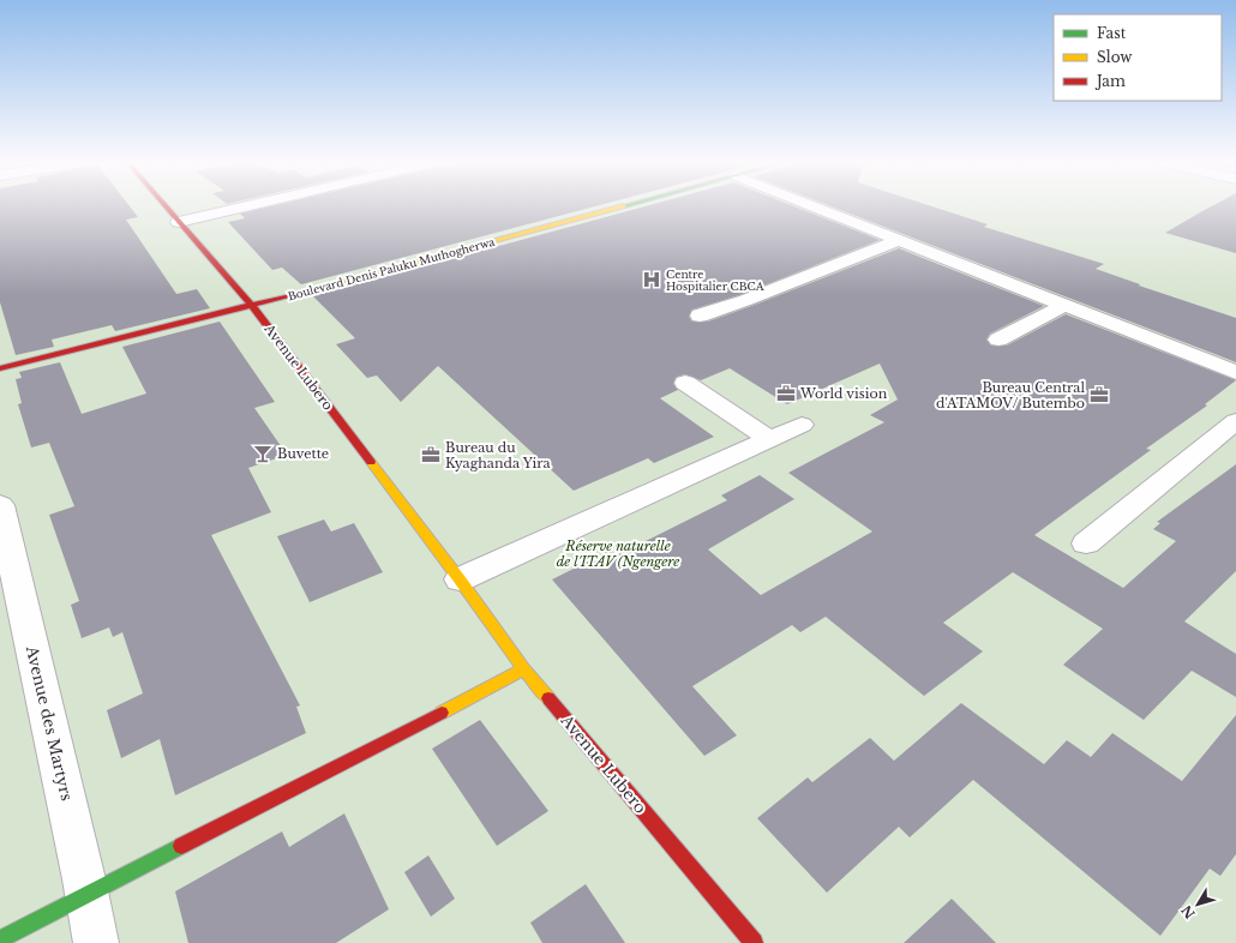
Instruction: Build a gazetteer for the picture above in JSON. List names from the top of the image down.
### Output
{
  "streets": {
    "street": ["Boulevard Denis Paluku Muthogherwa", "Avenue Lubero", "Avenue des Martyrs"]
  },
  "crossings": [
    ["Boulevard Denis Paluku Muthogherwa", "Avenue Lubero"]
  ],
  "parks": ["Réserve naturelle de l'ITAV (Ngengere"],
  "places": {
    "hospital": ["Centre Hospitalier CBCA"],
    "office": ["World vision", "Bureau Central d'ATAMOV/ Butembo", "Bureau du Kyaghanda Yira"],
    "bar": ["Buvette"]
  },
  "legend": ["Fast", "Slow", "Jam"],
  "north": "bottom left"
}
